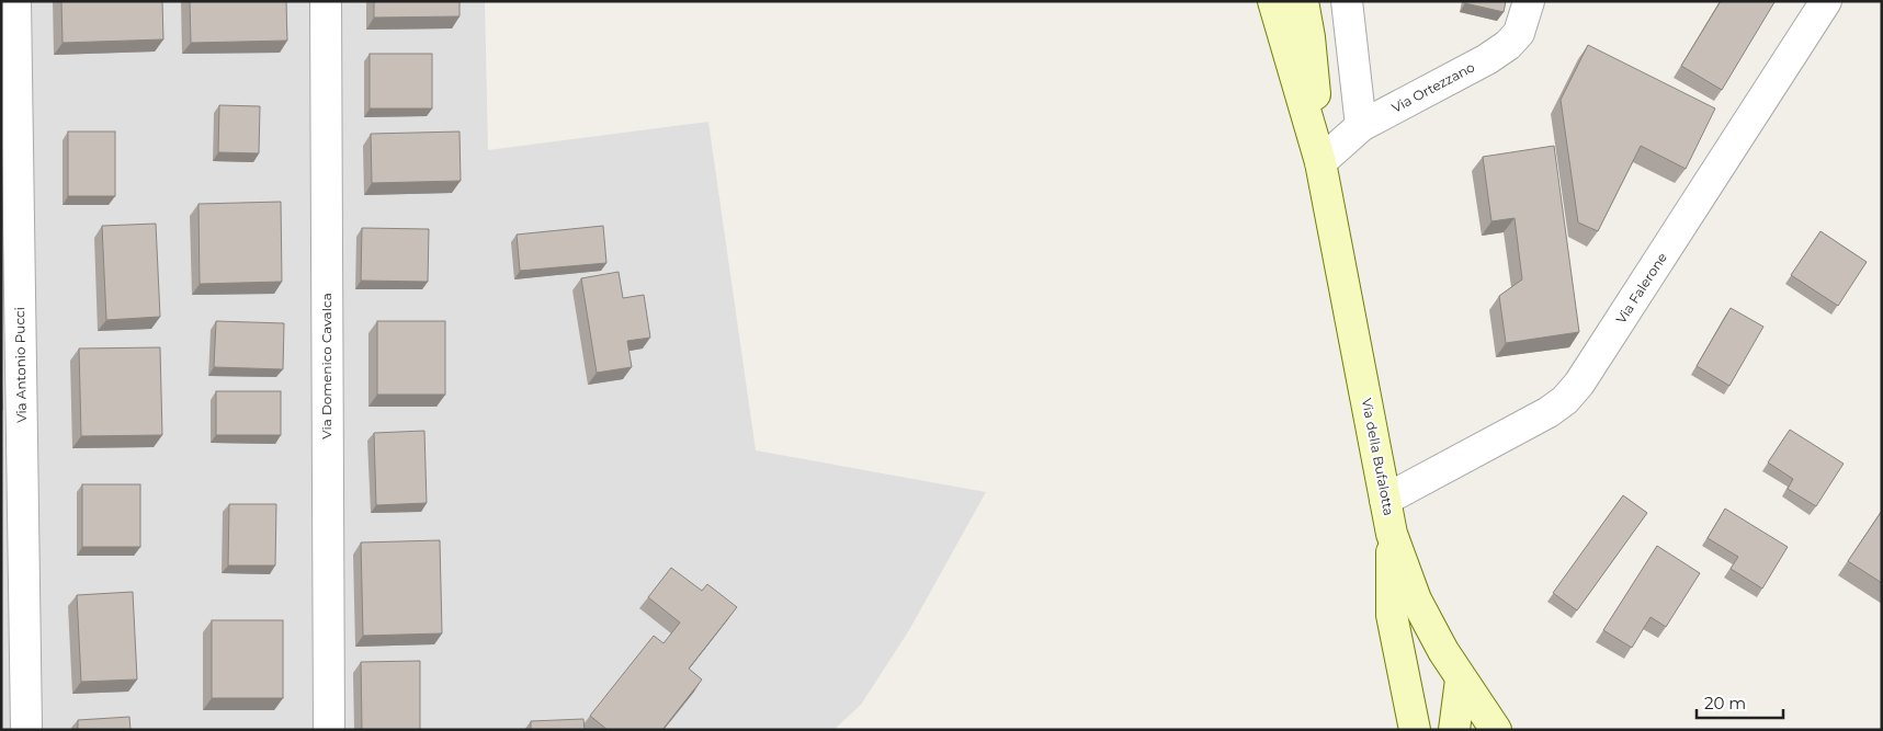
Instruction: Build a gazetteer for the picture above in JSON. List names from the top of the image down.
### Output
{
  "streets": {
    "street": [
      "Via Ortezzano",
      "Via Falerone",
      "Via Antonio Pucci",
      "Via Domenico Cavalca",
      "Via della Bufalotta"
    ]
  },
  "crossings": [
    ["Via Ortezzano", "Via della Bufalotta"],
    ["Via Falerone", "Via della Bufalotta"]
  ],
  "scale_bar": "20 m"
}
